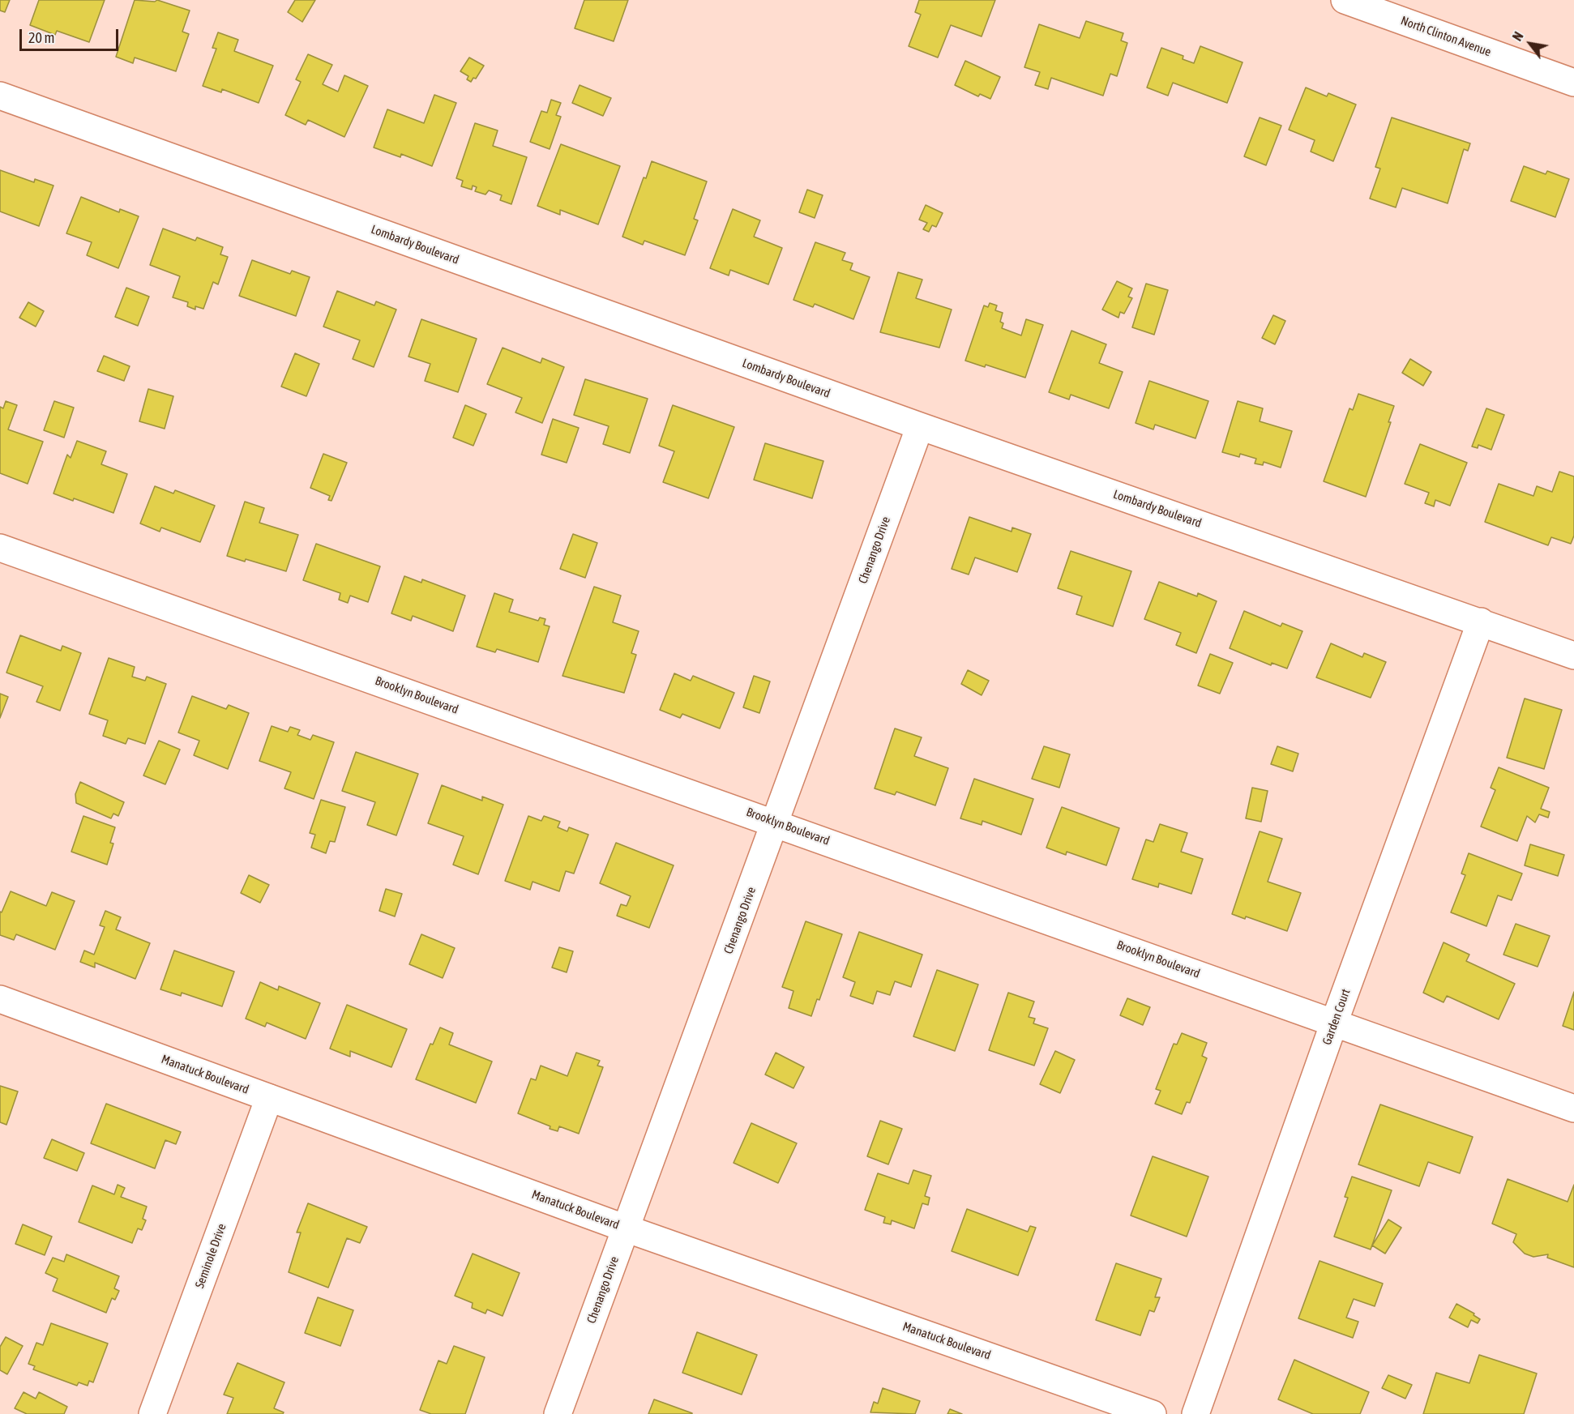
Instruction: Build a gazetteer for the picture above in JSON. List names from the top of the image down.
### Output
{
  "streets": {
    "street": [
      "North Clinton Avenue",
      "Lombardy Boulevard",
      "Chenango Drive",
      "Brooklyn Boulevard",
      "Garden Court",
      "Manatuck Boulevard",
      "Seminole Drive"
    ]
  },
  "crossings": [
    ["Lombardy Boulevard", "Chenango Drive"],
    ["Lombardy Boulevard", "Garden Court"],
    ["Chenango Drive", "Brooklyn Boulevard"],
    ["Chenango Drive", "Manatuck Boulevard"],
    ["Brooklyn Boulevard", "Garden Court"],
    ["Manatuck Boulevard", "Seminole Drive"]
  ],
  "scale_bar": "20 m",
  "north": "top left"
}
